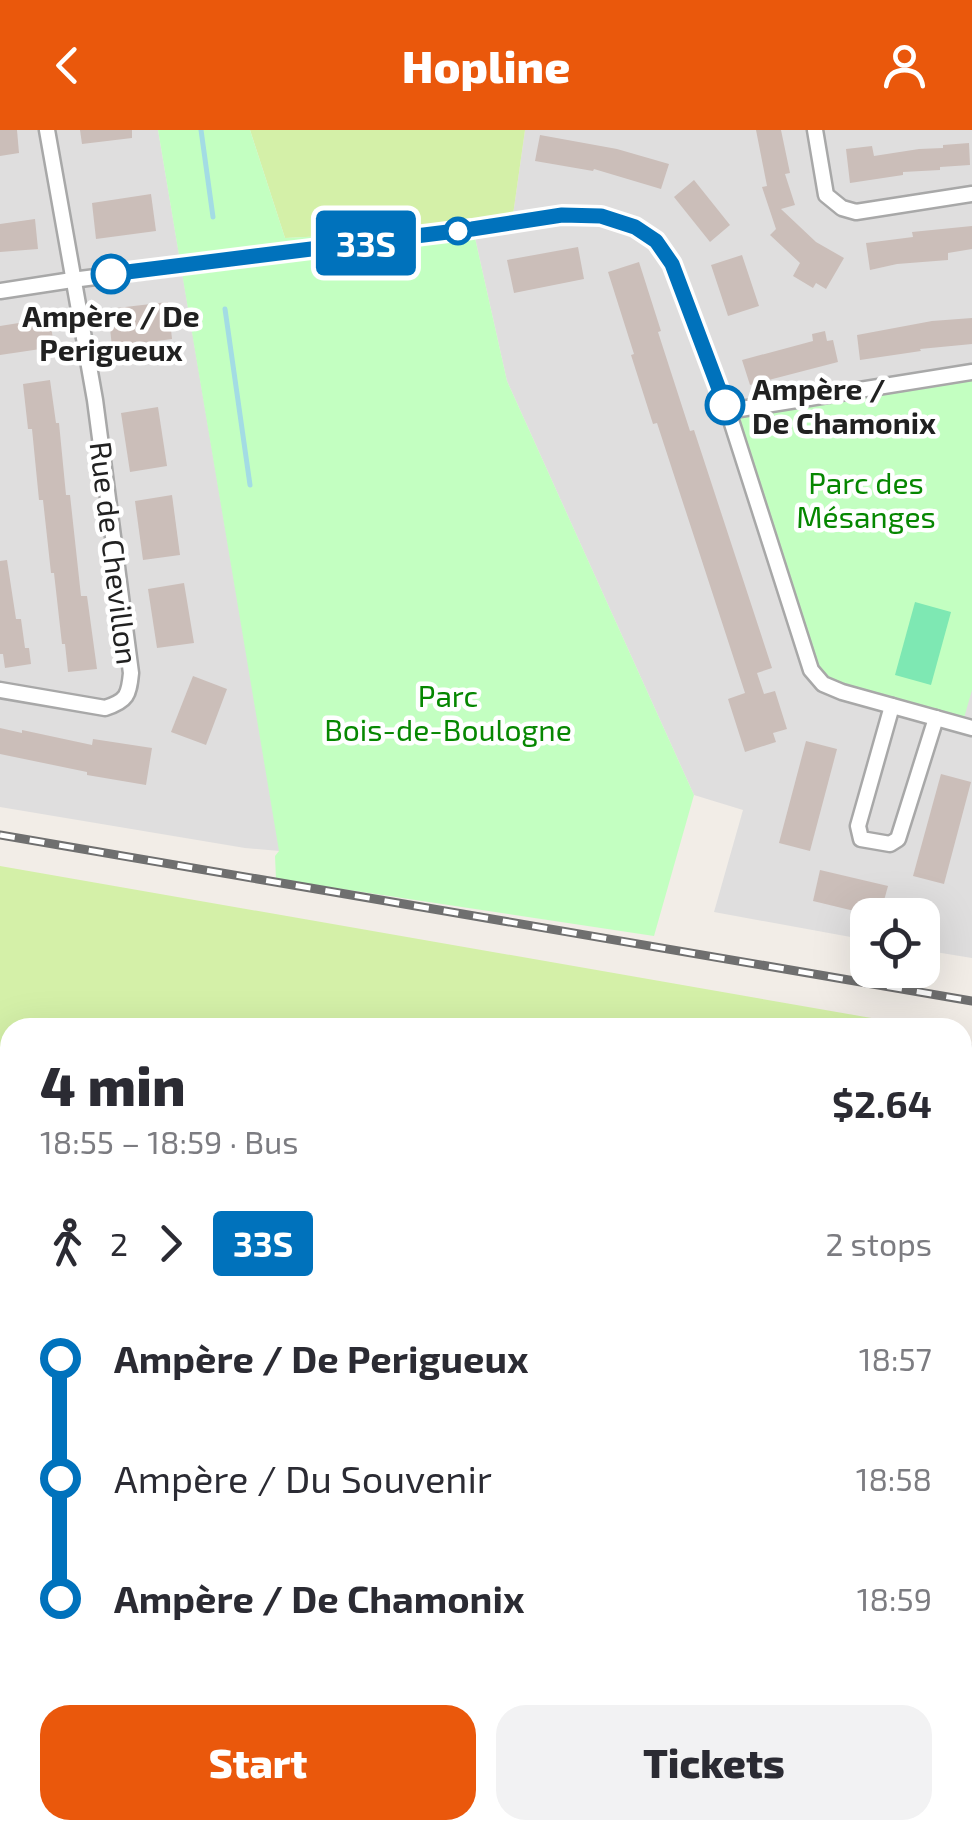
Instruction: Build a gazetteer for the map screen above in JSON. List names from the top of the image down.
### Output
{
  "streets": {
    "street": ["Rue de Chevillon"]
  },
  "parks": ["Parc des Mésanges", "Parc Bois-de-Boulogne"],
  "places": ["Ampère / De Perigueux", "Ampère / De Chamonix"],
  "lines": ["bus line 33S"],
  "page": {
    "header": "Hopline",
    "on_map": "33S",
    "heading": ["4 min", "18:55 – 18:59 · Bus", "$2.64"],
    "legs": ["2", "33S", "2 stops"],
    "list": [
      {
        "name": "Ampère / De Perigueux",
        "value": "18:57"
      },
      {
        "name": "Ampère / Du Souvenir",
        "value": "18:58"
      },
      {
        "name": "Ampère / De Chamonix",
        "value": "18:59"
      }
    ],
    "buttons": ["Start", "Tickets"]
  }
}
